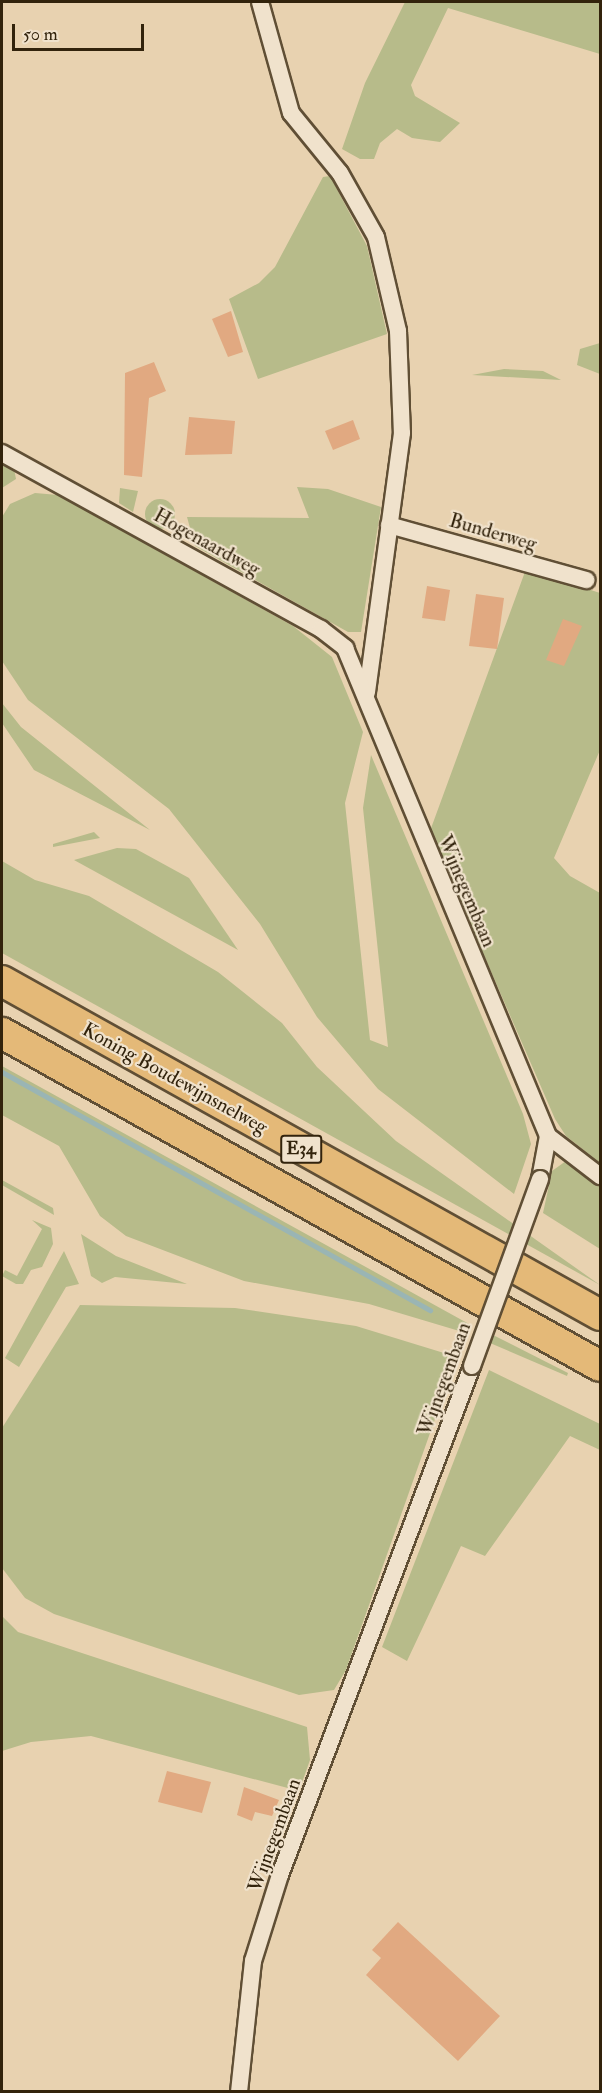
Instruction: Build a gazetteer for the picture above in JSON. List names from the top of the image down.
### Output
{
  "streets": {
    "highway": ["Koning Boudewijnsnelweg", "E34"],
    "street": ["Bunderweg", "Hogenaardweg", "Wijnegembaan"]
  },
  "crossings": [
    ["Hogenaardweg", "Wijnegembaan"]
  ],
  "scale_bar": "50 m"
}
